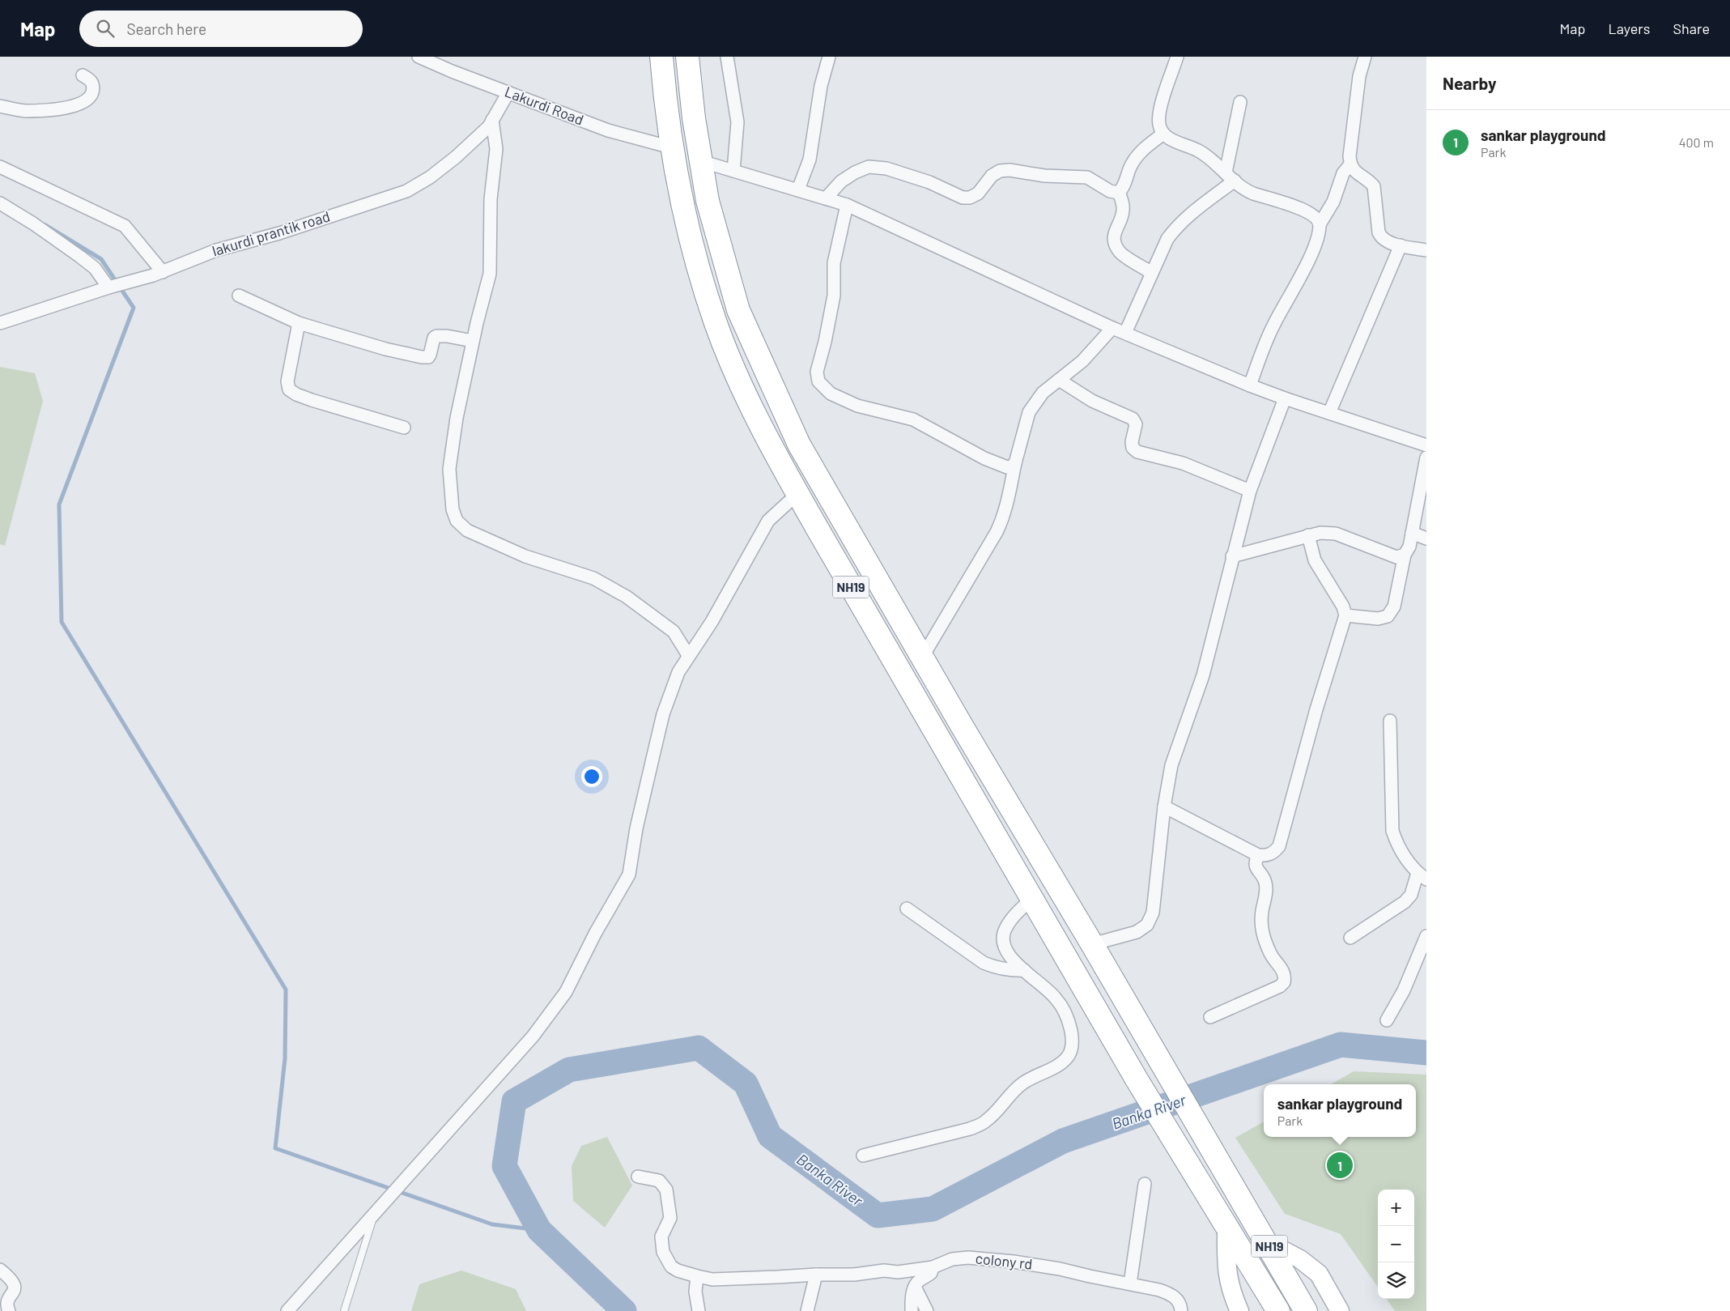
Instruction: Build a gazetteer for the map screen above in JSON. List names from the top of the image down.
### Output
{
  "streets": {
    "highway": ["NH19"],
    "street": ["Lakurdi Road", "lakurdi prantik road", "colony rd"]
  },
  "crossings": [
    ["Lakurdi Road", "lakurdi prantik road"],
    ["Lakurdi Road", "NH19"]
  ],
  "water": ["Banka River"],
  "page": {
    "header": "Map",
    "search": "Search here",
    "nav": ["Map", "Layers", "Share"],
    "heading": "Nearby",
    "list": [
      {
        "mark": "1",
        "name": "sankar playground",
        "note": "Park",
        "value": "400 m"
      }
    ],
    "popup": ["sankar playground", "Park"],
    "pins": "1",
    "map_buttons": ["+", "−"]
  }
}
